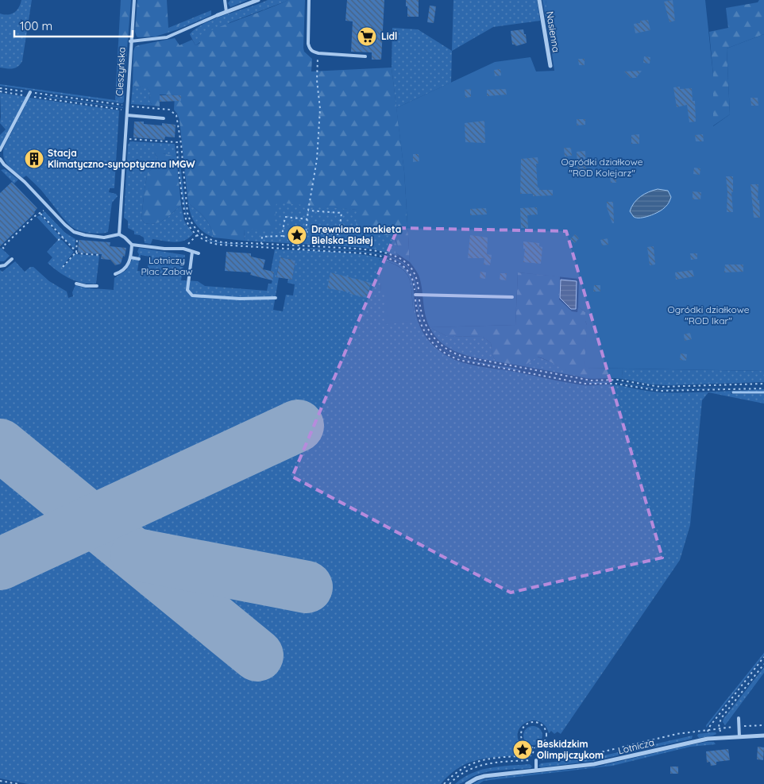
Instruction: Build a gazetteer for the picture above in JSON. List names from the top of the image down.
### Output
{
  "streets": {
    "street": ["Nasienna", "Cieszyńska", "Lotnicza"]
  },
  "parks": ["Ogródki działkowe \"ROD Kolejarz\"", "Lotniczy Plac Zabaw", "Ogródki działkowe \"ROD Ikar\""],
  "places": {
    "supermarket": ["Lidl"],
    "building": ["Stacja Klimatyczno-synoptyczna IMGW"],
    "place": ["Drewniana makieta Bielska-Białej", "Beskidzkim Olimpijczykom"]
  },
  "scale_bar": "100 m"
}
